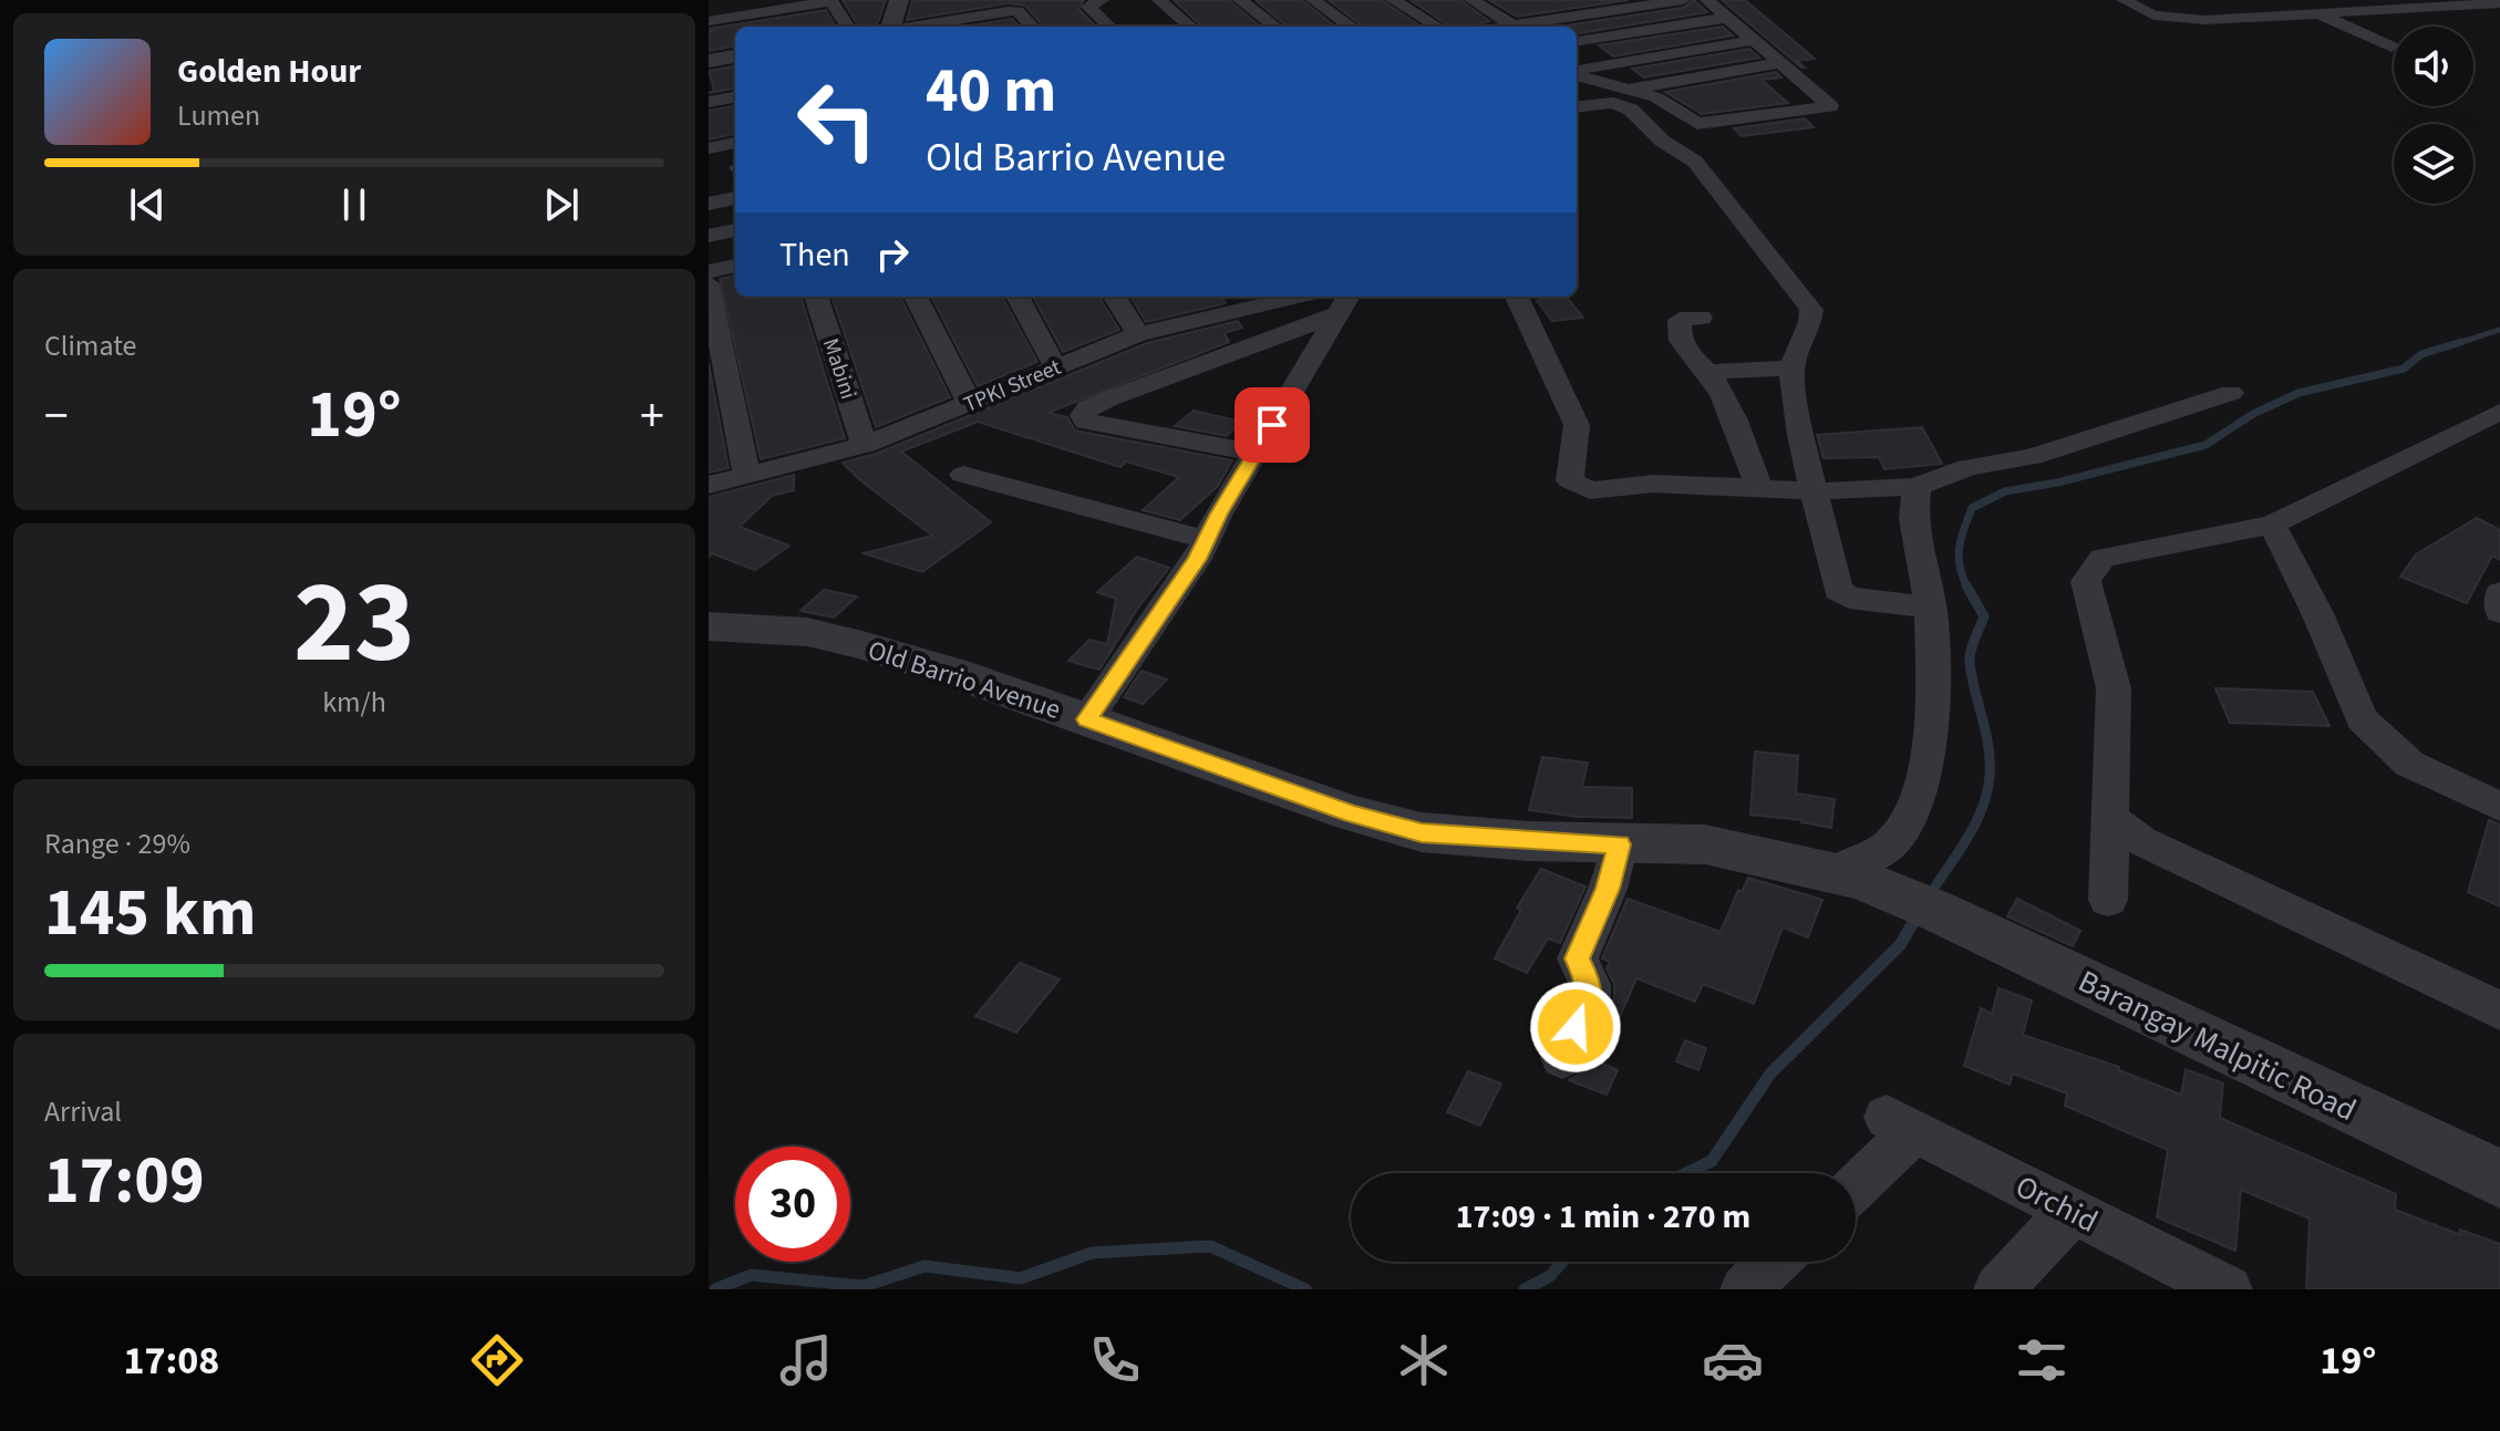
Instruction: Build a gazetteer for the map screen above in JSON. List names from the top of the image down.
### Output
{
  "streets": {
    "street": [
      "Mabini",
      "TPKI Street",
      "Old Barrio Avenue",
      "Barangay Malpitic Road",
      "Orchid"
    ]
  },
  "crossings": [
    ["Mabini", "TPKI Street"],
    ["Old Barrio Avenue", "Barangay Malpitic Road"]
  ],
  "page": {
    "turn": ["40 m", "Old Barrio Avenue"],
    "song": ["Golden Hour", "Lumen"],
    "then": "Then",
    "tile": [
      "Climate",
      ["23", "km/h"],
      ["Range · 29%", "145 km"],
      ["Arrival", "17:09"]
    ],
    "heat": ["−", "19°", "+"],
    "limit": "30",
    "trip": "17:09 · 1 min · 270 m",
    "tabs": ["17:08", "19°"]
  }
}
